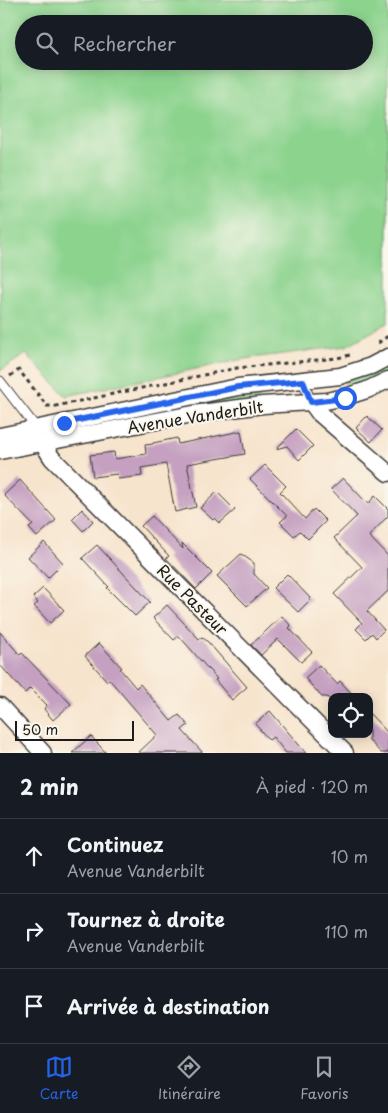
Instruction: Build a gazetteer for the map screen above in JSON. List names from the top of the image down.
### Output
{
  "streets": {
    "street": ["Avenue Vanderbilt", "Rue Pasteur"]
  },
  "crossings": [
    ["Avenue Vanderbilt", "Rue Pasteur"]
  ],
  "scale_bar": "50 m",
  "page": {
    "search": "Rechercher",
    "scale": "50 m",
    "heading": ["2 min", "À pied · 120 m"],
    "list": [
      ["Continuez", "Avenue Vanderbilt", "10 m"],
      ["Tournez à droite", "Avenue Vanderbilt", "110 m"],
      "Arrivée à destination"
    ],
    "nav": ["Carte", "Itinéraire", "Favoris"]
  }
}
